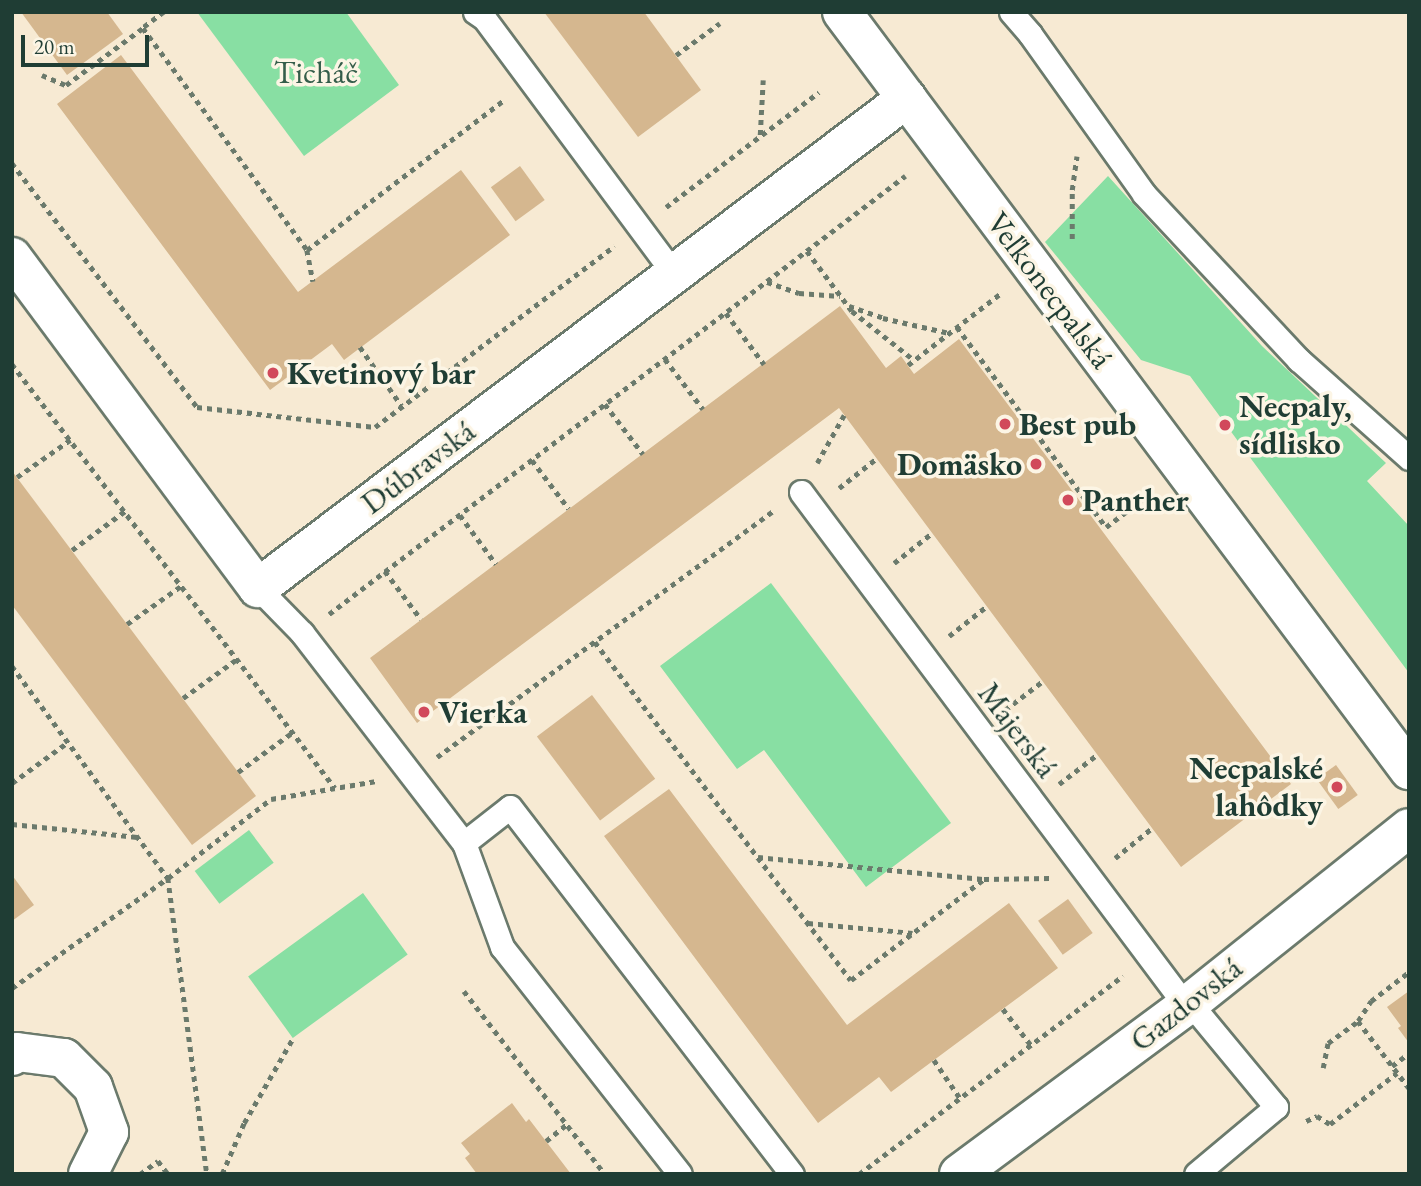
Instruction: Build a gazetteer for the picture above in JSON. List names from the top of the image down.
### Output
{
  "streets": {
    "street": ["Veľkonecpalská", "Dúbravská", "Gazdovská"],
    "lane": ["Majerská"]
  },
  "crossings": [
    ["Veľkonecpalská", "Dúbravská"],
    ["Majerská", "Gazdovská"]
  ],
  "parks": ["Ticháč"],
  "places": [
    "Kvetinový bar",
    "Best pub",
    "Necpaly, sídlisko",
    "Domäsko",
    "Panther",
    "Vierka",
    "Necpalské lahôdky"
  ],
  "scale_bar": "20 m"
}
